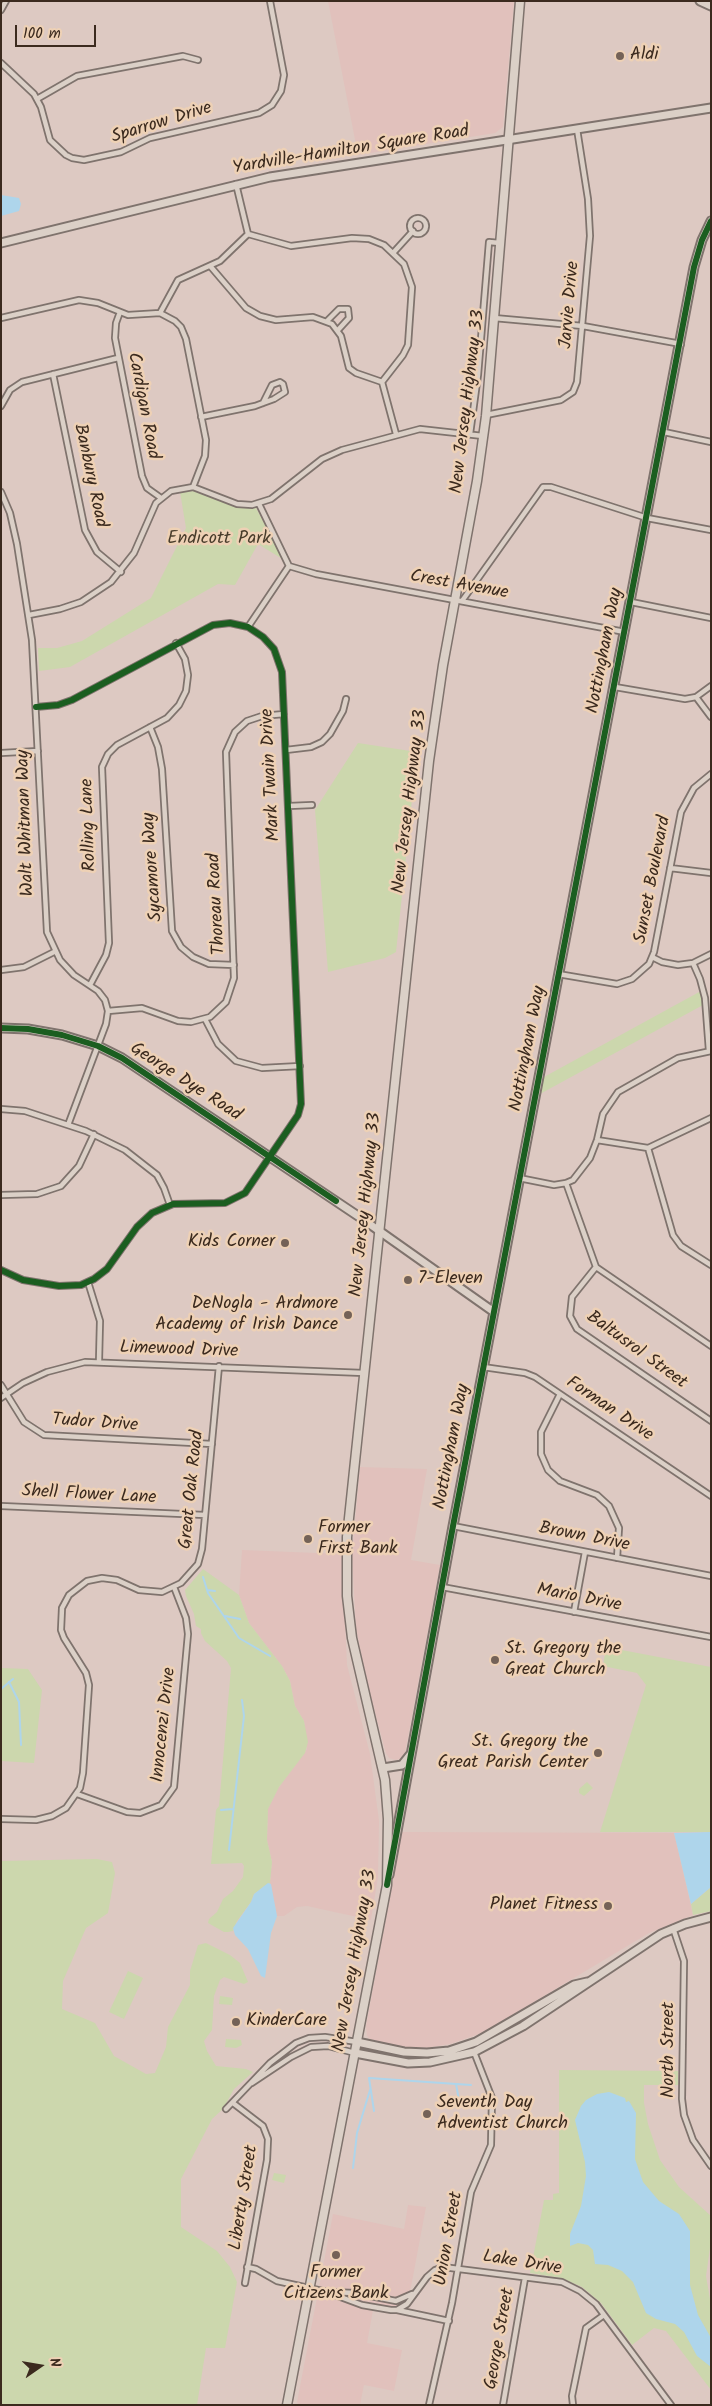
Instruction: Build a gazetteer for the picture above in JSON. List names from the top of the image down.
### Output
{
  "streets": {
    "main road": ["New Jersey Highway 33"],
    "street": [
      "Sparrow Drive",
      "Yardville-Hamilton Square Road",
      "Jarvie Drive",
      "Cardigan Road",
      "Banbury Road",
      "Crest Avenue",
      "Nottingham Way",
      "Mark Twain Drive",
      "Walt Whitman Way",
      "Rolling Lane",
      "Sycamore Way",
      "Sunset Boulevard",
      "Thoreau Road",
      "George Dye Road",
      "Limewood Drive",
      "Baltusrol Street",
      "Forman Drive",
      "Tudor Drive",
      "Great Oak Road",
      "Shell Flower Lane",
      "Brown Drive",
      "Mario Drive",
      "Innocenzi Drive",
      "North Street",
      "Liberty Street",
      "Union Street",
      "Lake Drive",
      "George Street"
    ]
  },
  "crossings": [
    ["Yardville-Hamilton Square Road", "Jarvie Drive"],
    ["Yardville-Hamilton Square Road", "New Jersey Highway 33"],
    ["Jarvie Drive", "New Jersey Highway 33"],
    ["New Jersey Highway 33", "Crest Avenue"],
    ["New Jersey Highway 33", "Nottingham Way"],
    ["New Jersey Highway 33", "George Dye Road"],
    ["New Jersey Highway 33", "Limewood Drive"],
    ["Crest Avenue", "Nottingham Way"],
    ["Nottingham Way", "Sunset Boulevard"],
    ["Nottingham Way", "George Dye Road"],
    ["Nottingham Way", "Forman Drive"],
    ["Nottingham Way", "Brown Drive"],
    ["Nottingham Way", "Mario Drive"],
    ["Mark Twain Drive", "Thoreau Road"],
    ["Mark Twain Drive", "George Dye Road"],
    ["Walt Whitman Way", "Rolling Lane"],
    ["Rolling Lane", "Sycamore Way"],
    ["Sycamore Way", "Thoreau Road"],
    ["Limewood Drive", "Tudor Drive"],
    ["Limewood Drive", "Great Oak Road"],
    ["Tudor Drive", "Great Oak Road"],
    ["Great Oak Road", "Shell Flower Lane"],
    ["Great Oak Road", "Innocenzi Drive"],
    ["Union Street", "Lake Drive"],
    ["Lake Drive", "George Street"]
  ],
  "parks": ["Endicott Park"],
  "places": [
    "Aldi",
    "Kids Corner",
    "7-Eleven",
    "DeNogla - Ardmore Academy of Irish Dance",
    "Former First Bank",
    "St. Gregory the Great Church",
    "St. Gregory the Great Parish Center",
    "Planet Fitness",
    "KinderCare",
    "Seventh Day Adventist Church",
    "Former Citizens Bank"
  ],
  "scale_bar": "100 m",
  "north": "right"
}
